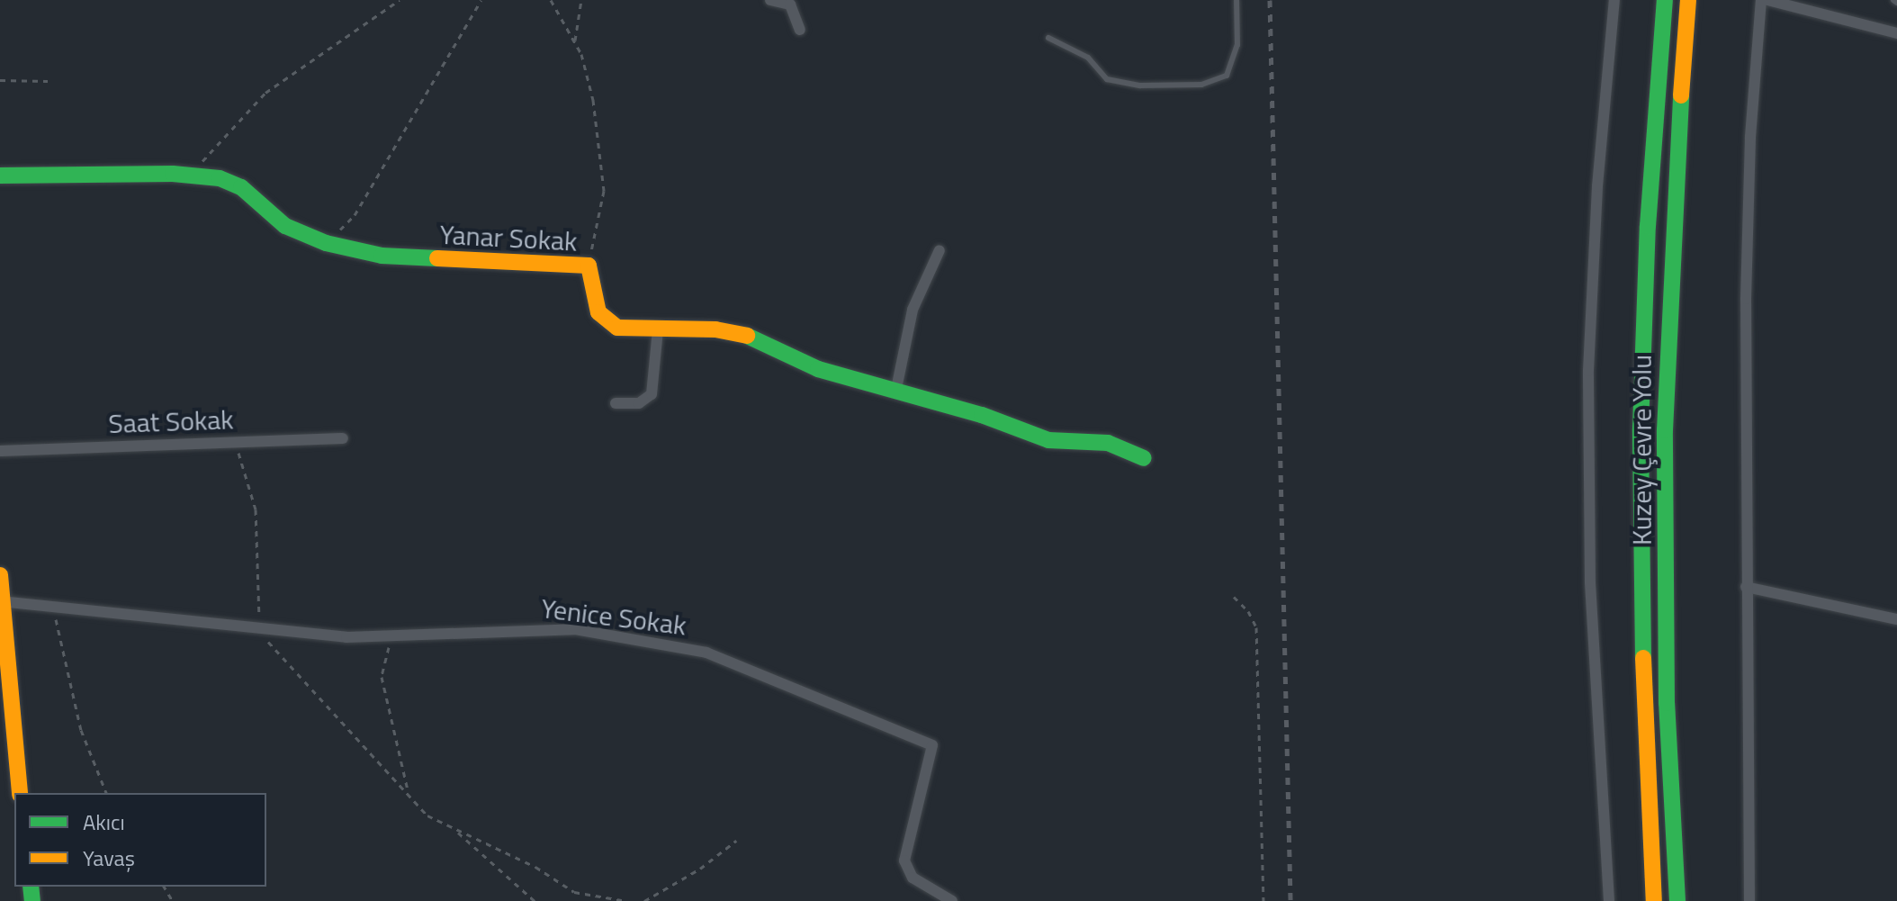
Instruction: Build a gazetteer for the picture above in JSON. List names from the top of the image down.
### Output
{
  "streets": {
    "main road": ["Yanar Sokak", "Kuzey Çevre Yolu"],
    "street": ["Saat Sokak", "Yenice Sokak"]
  },
  "legend": ["Akıcı", "Yavaş"]
}
